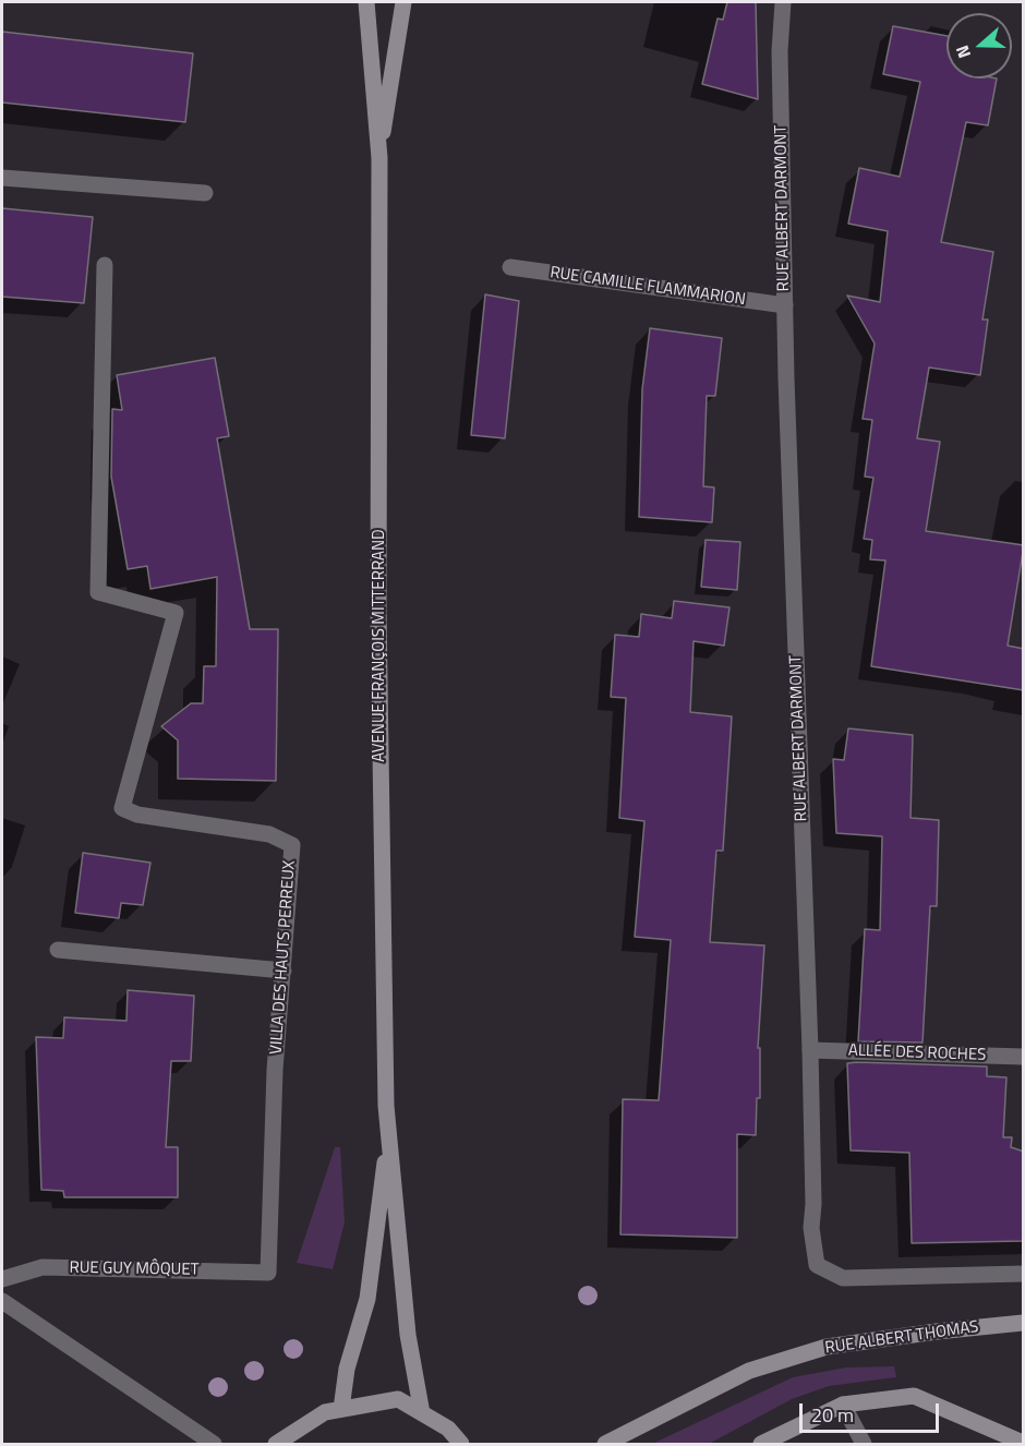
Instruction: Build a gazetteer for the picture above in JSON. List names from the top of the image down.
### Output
{
  "streets": {
    "main road": ["AVENUE FRANÇOIS MITTERRAND", "RUE ALBERT THOMAS"],
    "street": [
      "RUE ALBERT DARMONT",
      "RUE CAMILLE FLAMMARION",
      "VILLA DES HAUTS PERREUX",
      "ALLÉE DES ROCHES",
      "RUE GUY MÔQUET"
    ]
  },
  "crossings": [
    ["RUE ALBERT DARMONT", "RUE CAMILLE FLAMMARION"],
    ["RUE ALBERT DARMONT", "ALLÉE DES ROCHES"],
    ["VILLA DES HAUTS PERREUX", "RUE GUY MÔQUET"]
  ],
  "scale_bar": "20 m",
  "north": "left"
}
